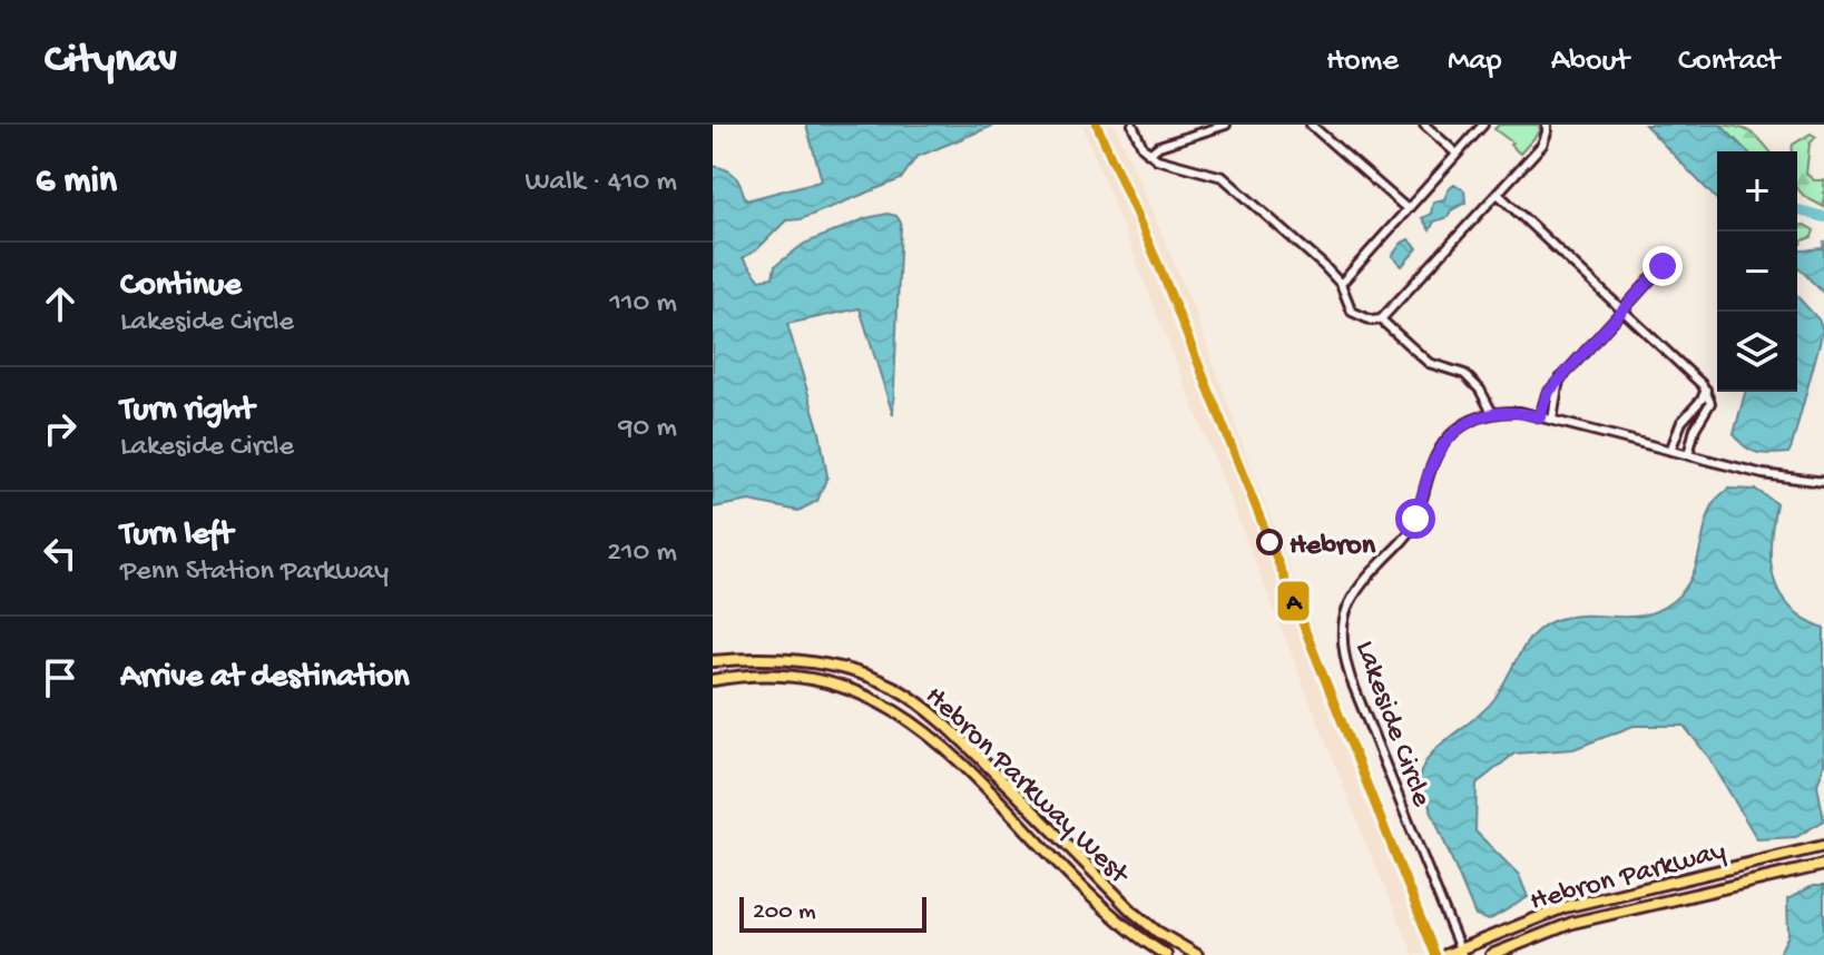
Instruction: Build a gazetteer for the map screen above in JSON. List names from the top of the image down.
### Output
{
  "streets": {
    "main road": ["Hebron Parkway West", "Hebron Parkway"],
    "street": ["Lakeside Circle"]
  },
  "crossings": [
    ["Lakeside Circle", "Hebron Parkway"]
  ],
  "places": ["Hebron"],
  "lines": ["transit line A"],
  "scale_bar": "200 m",
  "page": {
    "header": "Citynav",
    "nav": [
      "Home",
      "Map",
      "About",
      "Contact"
    ],
    "heading": ["6 min", "Walk · 410 m"],
    "map_buttons": ["+", "−"],
    "list": [
      ["Continue", "Lakeside Circle", "110 m"],
      ["Turn right", "Lakeside Circle", "90 m"],
      ["Turn left", "Penn Station Parkway", "210 m"],
      "Arrive at destination"
    ],
    "scale": "200 m"
  }
}
